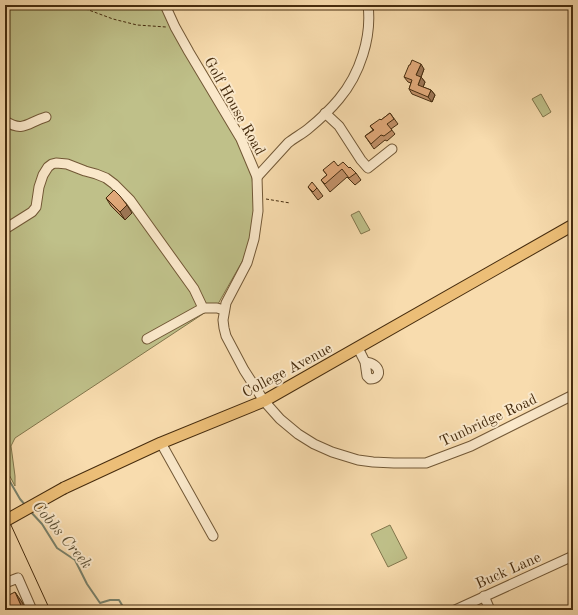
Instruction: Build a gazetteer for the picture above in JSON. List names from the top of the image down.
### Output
{
  "streets": {
    "main road": ["College Avenue"],
    "street": ["Golf House Road", "Tunbridge Road", "Buck Lane"]
  },
  "crossings": [
    ["Golf House Road", "College Avenue"],
    ["Golf House Road", "Tunbridge Road"],
    ["College Avenue", "Tunbridge Road"]
  ],
  "water": ["Cobbs Creek"]
}
